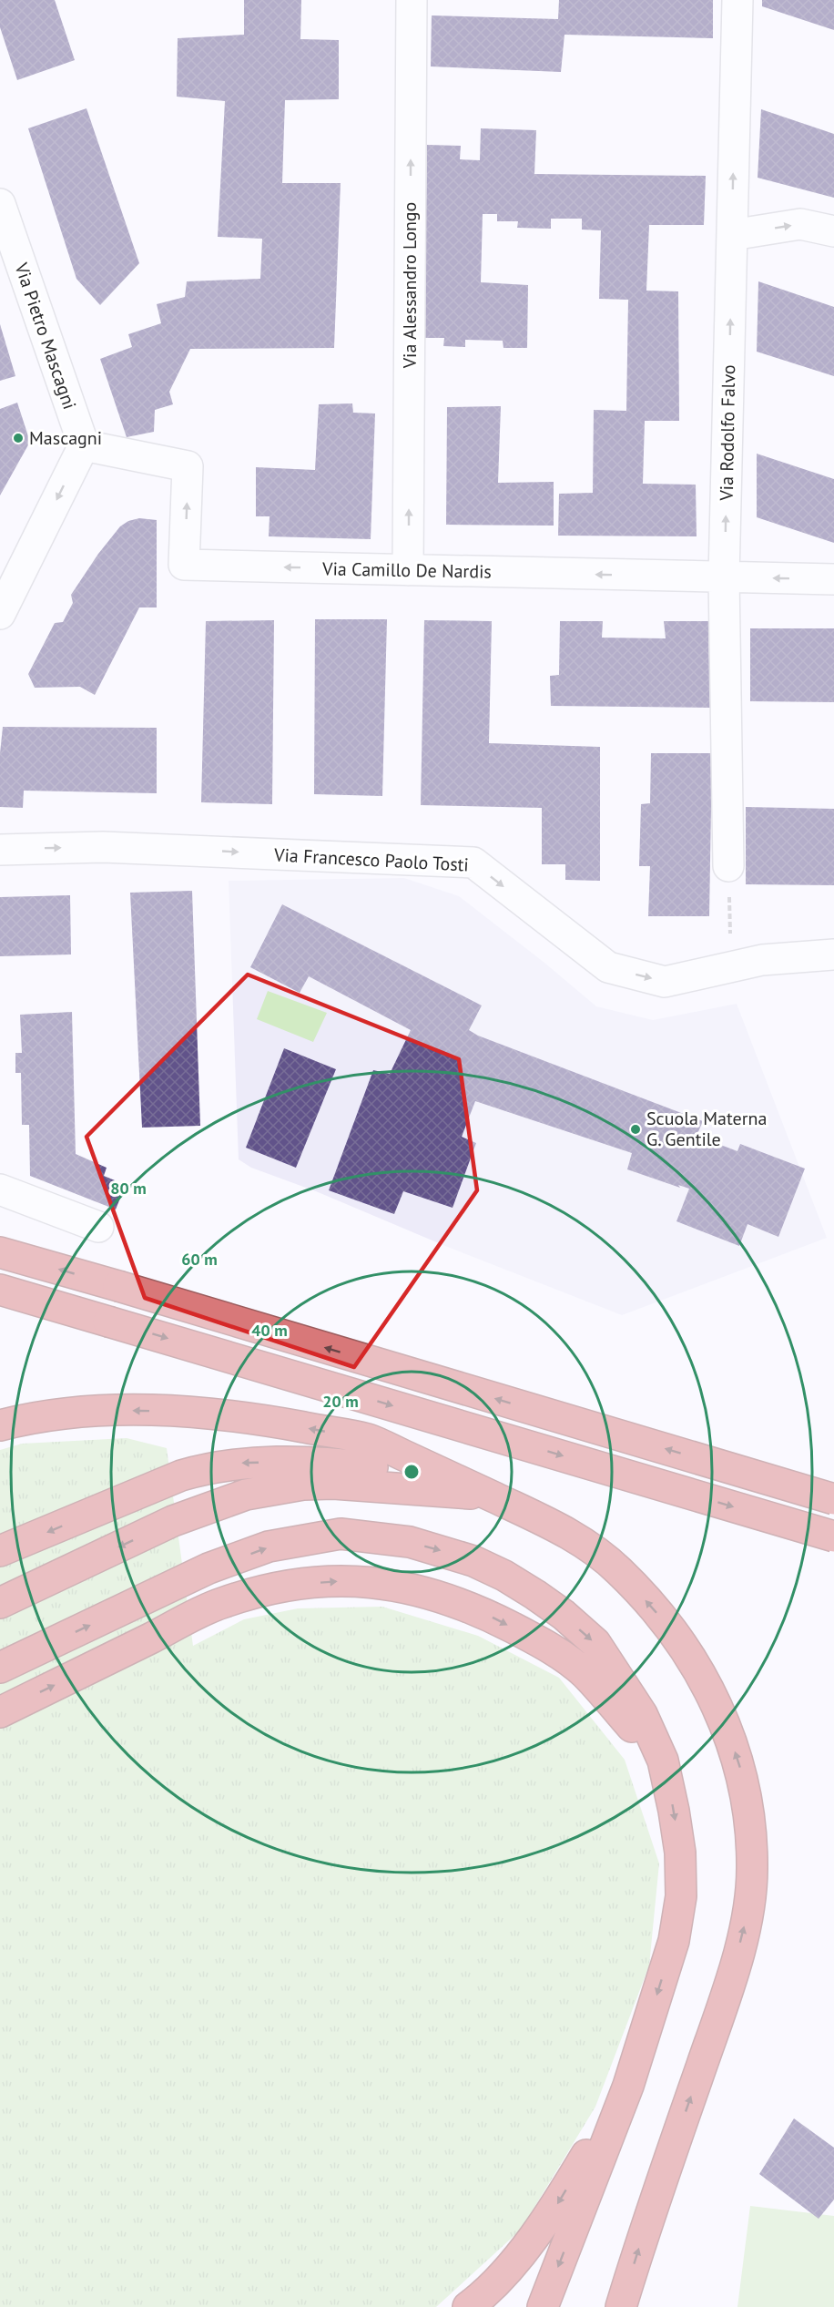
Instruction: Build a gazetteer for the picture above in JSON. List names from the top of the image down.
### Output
{
  "streets": {
    "street": [
      "Via Alessandro Longo",
      "Via Pietro Mascagni",
      "Via Rodolfo Falvo",
      "Via Camillo De Nardis",
      "Via Francesco Paolo Tosti"
    ]
  },
  "crossings": [
    ["Via Alessandro Longo", "Via Camillo De Nardis"],
    ["Via Pietro Mascagni", "Via Camillo De Nardis"],
    ["Via Rodolfo Falvo", "Via Camillo De Nardis"]
  ],
  "one_way": [
    "Via Alessandro Longo",
    "Via Rodolfo Falvo",
    "Via Camillo De Nardis",
    "Via Francesco Paolo Tosti"
  ],
  "places": ["Mascagni", "Scuola Materna G. Gentile"],
  "rings": [
    "80 m",
    "60 m",
    "40 m",
    "20 m"
  ]
}
